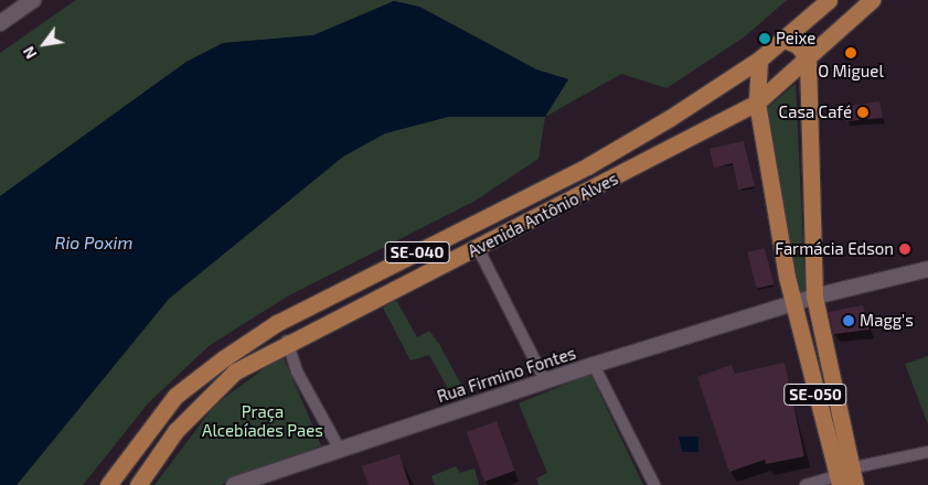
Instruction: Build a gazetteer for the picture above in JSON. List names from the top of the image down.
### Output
{
  "streets": {
    "main road": ["Avenida Antônio Alves", "SE-040", "SE-050"],
    "street": ["Rua Firmino Fontes"]
  },
  "crossings": [
    ["Rua Firmino Fontes", "SE-050"]
  ],
  "water": ["Rio Poxim"],
  "parks": ["Praça Alcebíades Paes"],
  "places": [
    "Peixe",
    "O Miguel",
    "Casa Café",
    "Farmácia Edson",
    "Magg's"
  ],
  "north": "bottom left"
}
